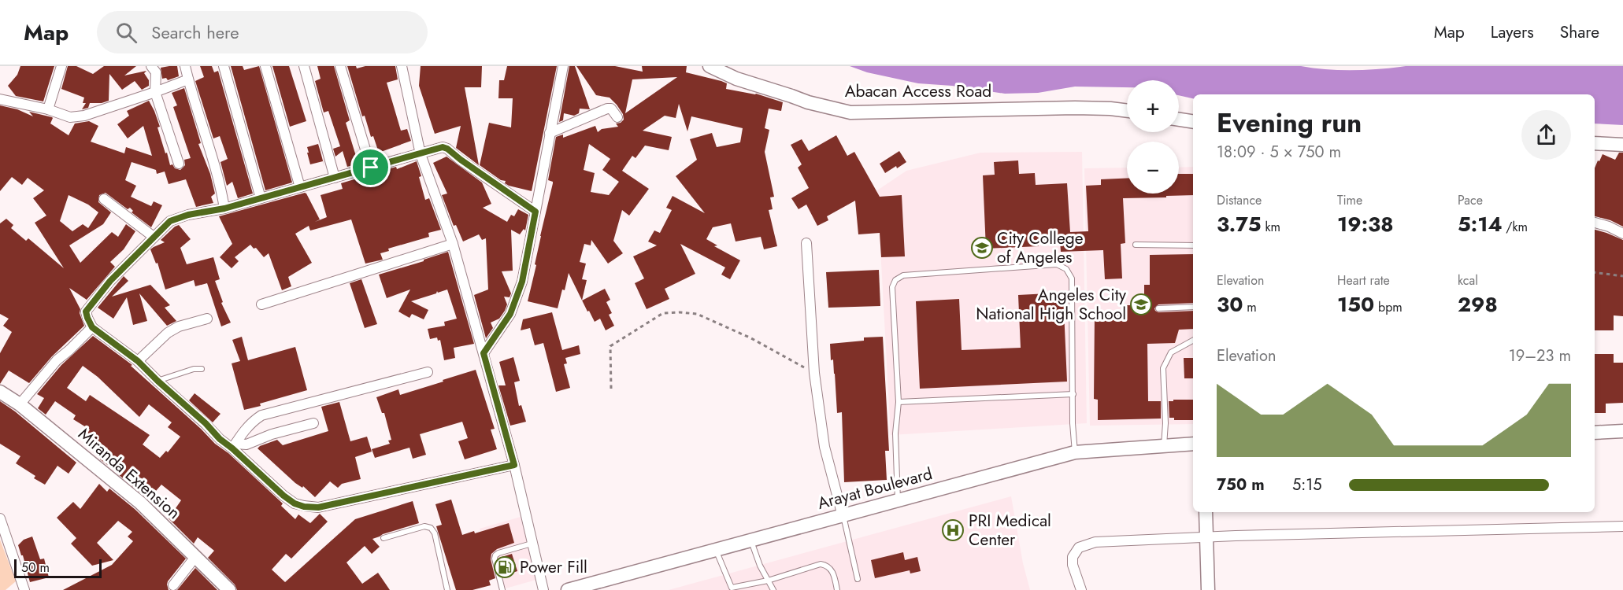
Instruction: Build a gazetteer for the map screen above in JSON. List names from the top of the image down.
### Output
{
  "streets": {
    "main road": ["Abacan Access Road", "Miranda Extension", "Arayat Boulevard"]
  },
  "places": {
    "school or university": ["City College of Angeles", "Angeles City National High School"],
    "hospital": ["PRI Medical Center"],
    "fuel station": ["Power Fill"]
  },
  "scale_bar": "50 m",
  "page": {
    "header": "Map",
    "search": "Search here",
    "nav": ["Map", "Layers", "Share"],
    "map_buttons": ["+", "−"],
    "heading": ["Evening run", "18:09 · 5 × 750 m"],
    "stats": [
      ["Distance", "3.75 km"],
      ["Time", "19:38"],
      ["Pace", "5:14 /km"],
      ["Elevation", "30 m"],
      ["Heart rate", "150 bpm"],
      ["kcal", "298"]
    ],
    "chart": ["Elevation", "19–23 m"],
    "list": [
      {
        "name": "750 m",
        "note": "5:15"
      }
    ],
    "scale": "50 m"
  }
}
